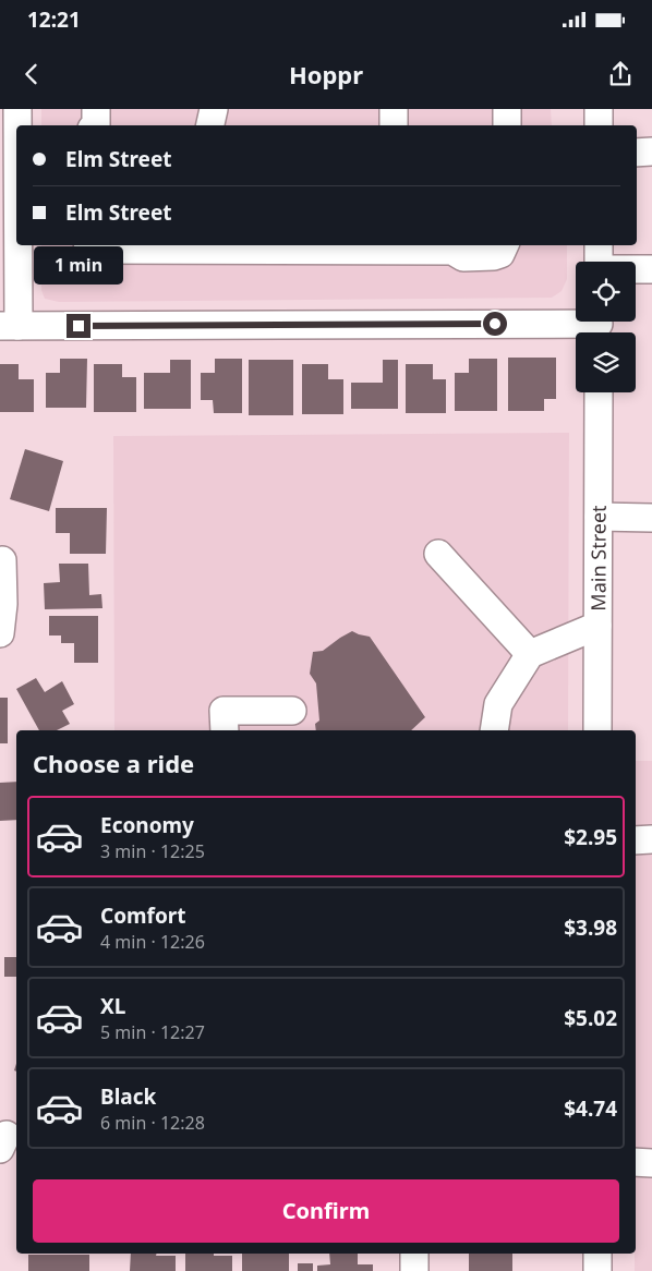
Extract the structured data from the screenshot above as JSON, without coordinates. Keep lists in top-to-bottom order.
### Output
{
  "streets": {
    "street": ["Main Street"]
  },
  "page": {
    "status": "12:21",
    "header": "Hoppr",
    "banner": ["Elm Street", "Elm Street"],
    "bubble": "1 min",
    "heading": "Choose a ride",
    "list": [
      {
        "name": "Economy",
        "note": "3 min · 12:25",
        "value": "$2.95"
      },
      {
        "name": "Comfort",
        "note": "4 min · 12:26",
        "value": "$3.98"
      },
      {
        "name": "XL",
        "note": "5 min · 12:27",
        "value": "$5.02"
      },
      {
        "name": "Black",
        "note": "6 min · 12:28",
        "value": "$4.74"
      }
    ],
    "buttons": "Confirm"
  }
}
